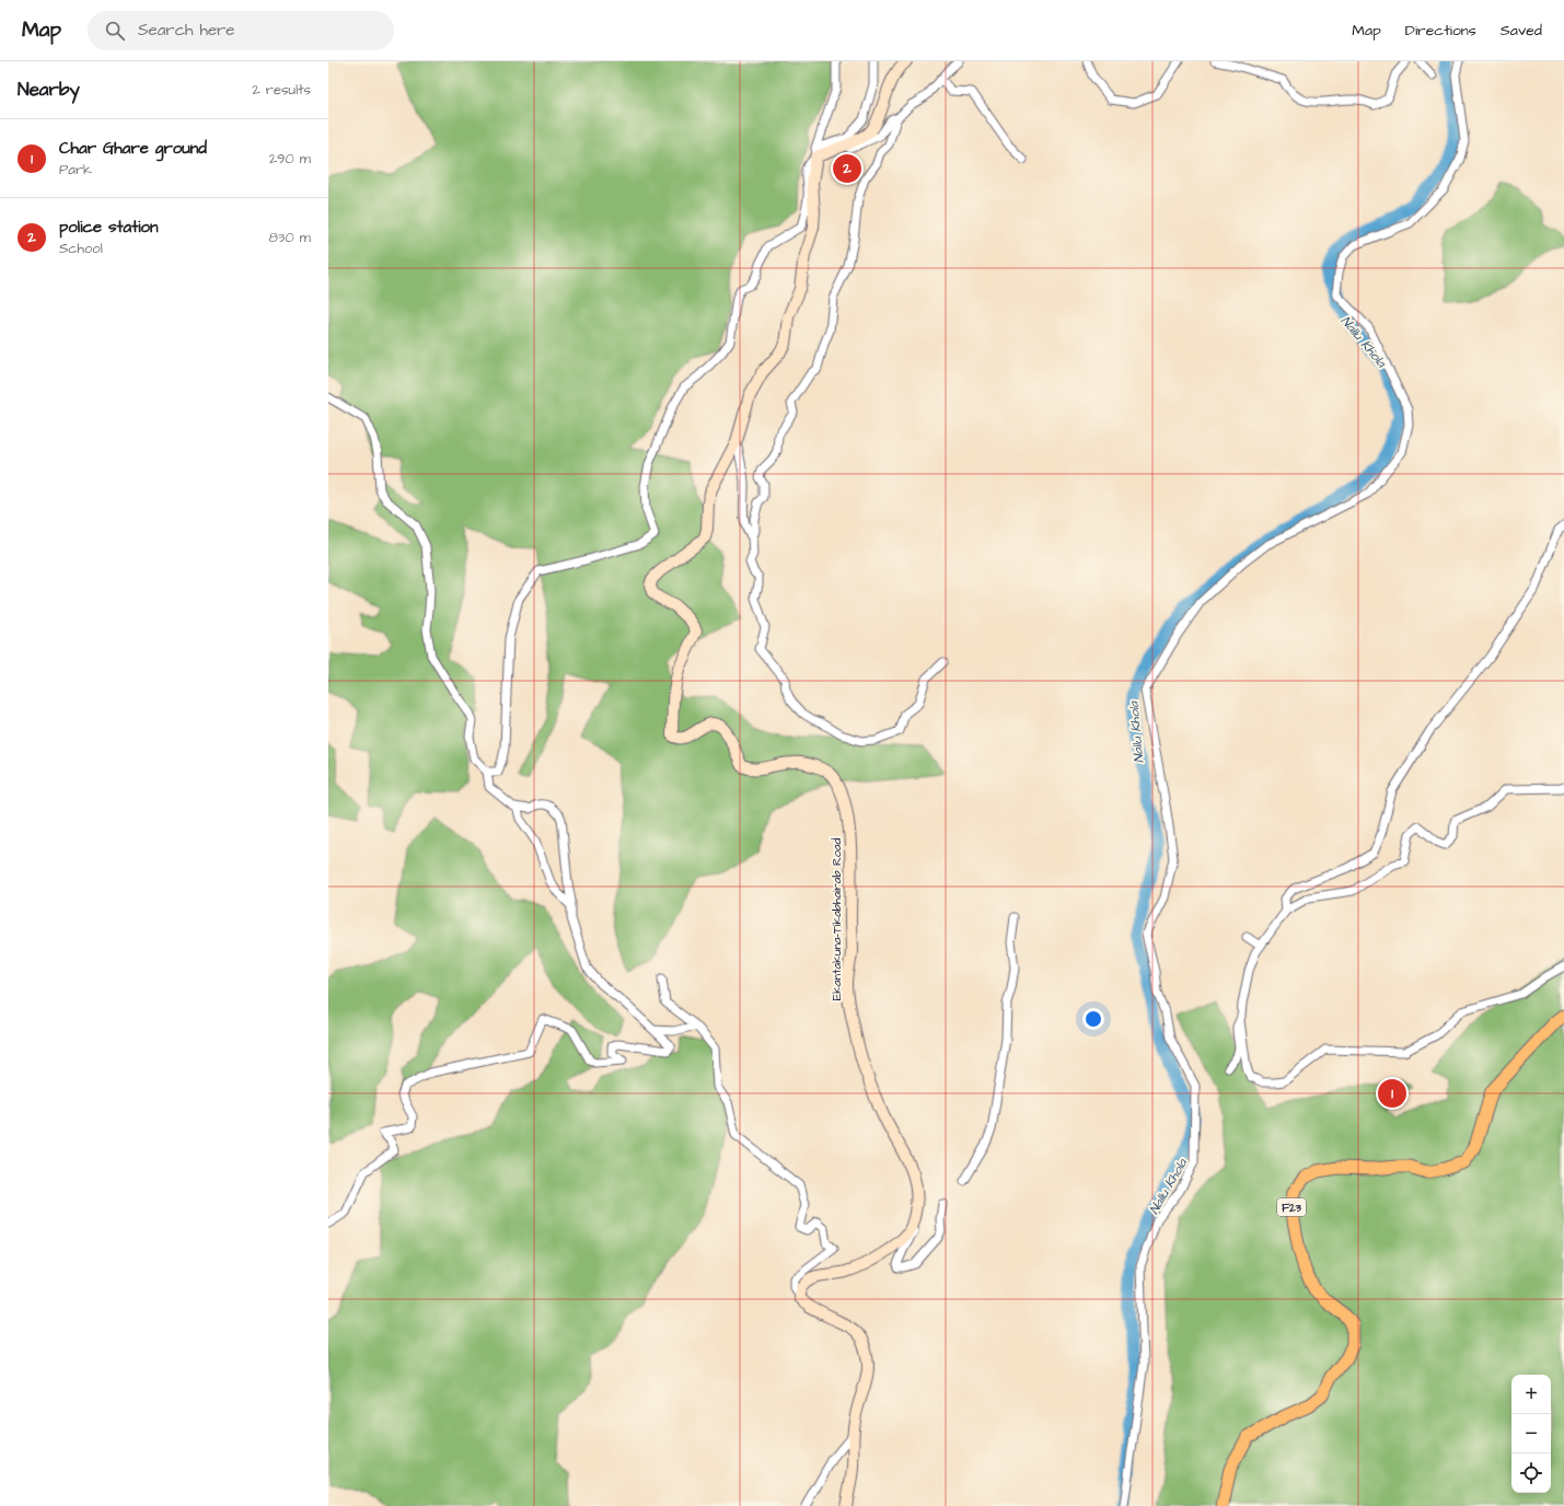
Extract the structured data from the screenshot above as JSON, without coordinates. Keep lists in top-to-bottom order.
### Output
{
  "streets": {
    "main road": ["Ekantakuna-Tikabhairab Road", "F23"]
  },
  "water": ["Nallu Khola"],
  "page": {
    "header": "Map",
    "search": "Search here",
    "nav": ["Map", "Directions", "Saved"],
    "heading": ["Nearby", "2 results"],
    "list": [
      {
        "mark": "1",
        "name": "Char Ghare ground",
        "note": "Park",
        "value": "290 m"
      },
      {
        "mark": "2",
        "name": "police station",
        "note": "School",
        "value": "830 m"
      }
    ],
    "pins": ["2", "1"],
    "map_buttons": ["+", "−"]
  }
}
